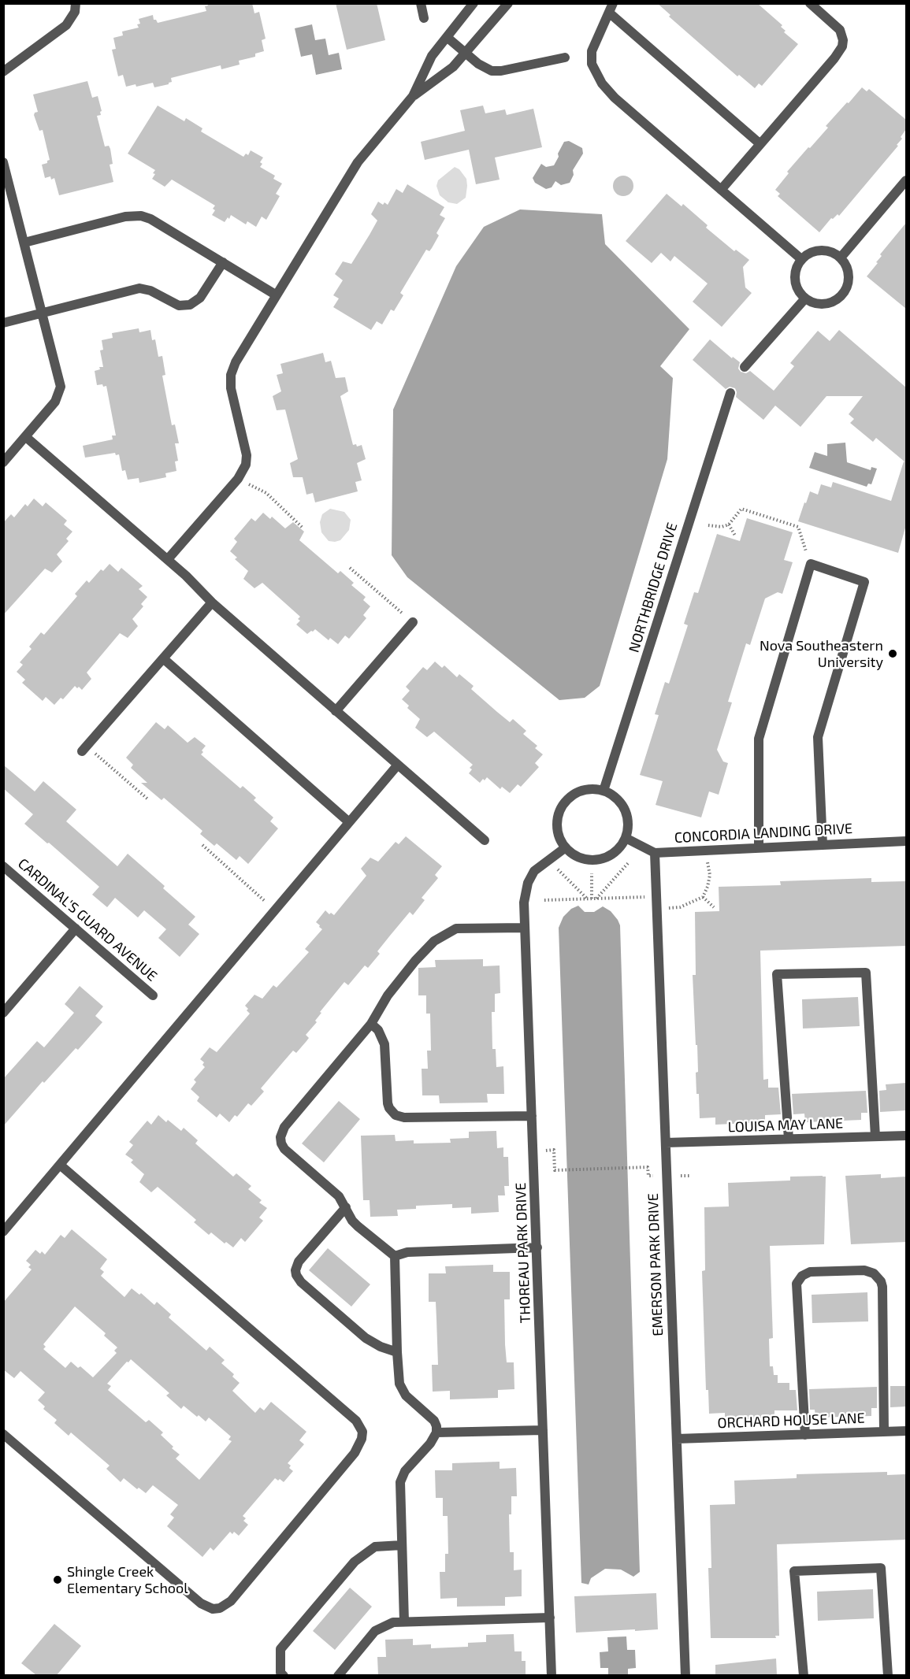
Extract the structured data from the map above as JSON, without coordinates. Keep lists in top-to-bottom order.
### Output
{
  "streets": {
    "street": [
      "NORTHBRIDGE DRIVE",
      "CONCORDIA LANDING DRIVE",
      "CARDINAL'S GUARD AVENUE",
      "LOUISA MAY LANE",
      "THOREAU PARK DRIVE",
      "EMERSON PARK DRIVE",
      "ORCHARD HOUSE LANE"
    ]
  },
  "crossings": [
    ["NORTHBRIDGE DRIVE", "CONCORDIA LANDING DRIVE"],
    ["NORTHBRIDGE DRIVE", "THOREAU PARK DRIVE"],
    ["CONCORDIA LANDING DRIVE", "THOREAU PARK DRIVE"],
    ["CONCORDIA LANDING DRIVE", "EMERSON PARK DRIVE"],
    ["LOUISA MAY LANE", "EMERSON PARK DRIVE"],
    ["EMERSON PARK DRIVE", "ORCHARD HOUSE LANE"]
  ],
  "places": ["Nova Southeastern University", "Shingle Creek Elementary School"]
}
